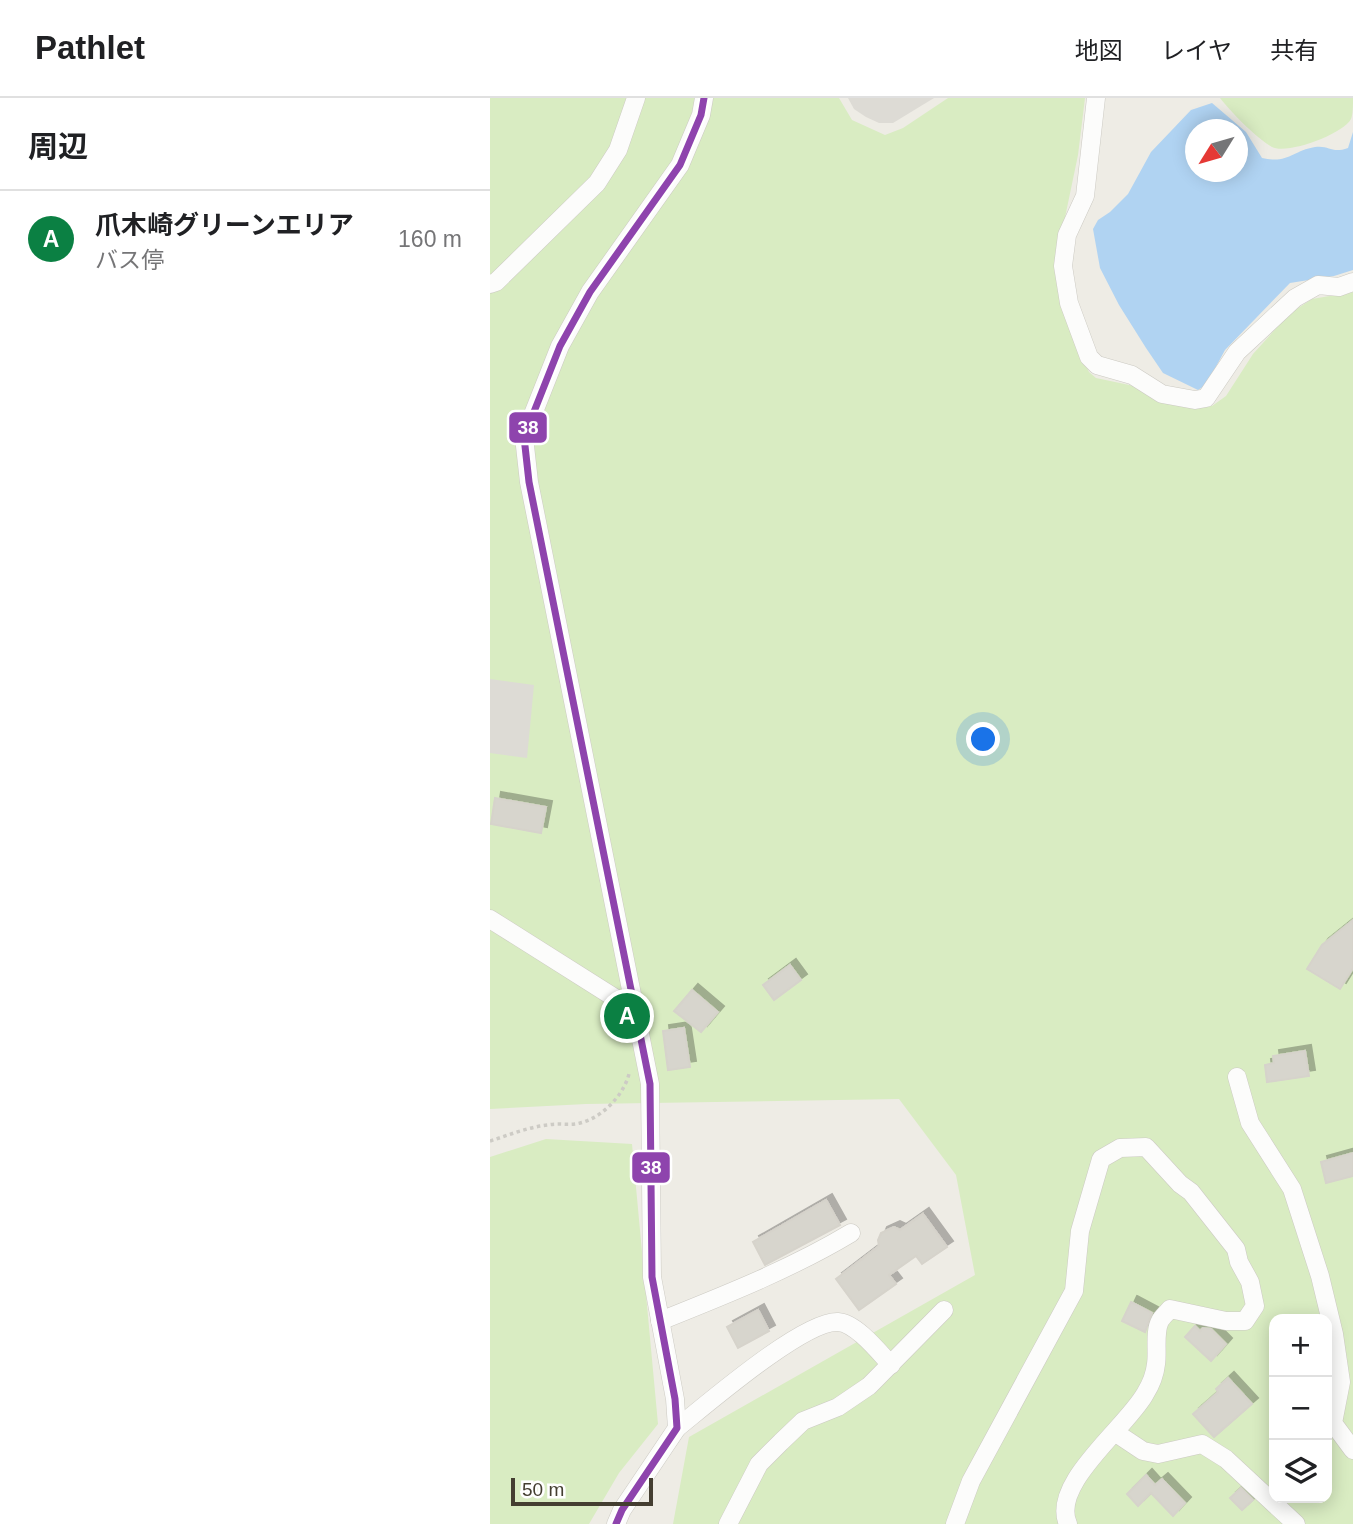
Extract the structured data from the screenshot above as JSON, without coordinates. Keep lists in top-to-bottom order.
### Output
{
  "lines": ["transit line 38"],
  "scale_bar": "50 m",
  "north": "bottom left",
  "page": {
    "header": "Pathlet",
    "nav": ["地図", "レイヤ", "共有"],
    "heading": "周辺",
    "list": [
      {
        "mark": "A",
        "name": "爪木崎グリーンエリア",
        "note": "バス停",
        "value": "160 m"
      }
    ],
    "pins": "A",
    "map_buttons": ["+", "−"],
    "scale": "50 m"
  }
}
